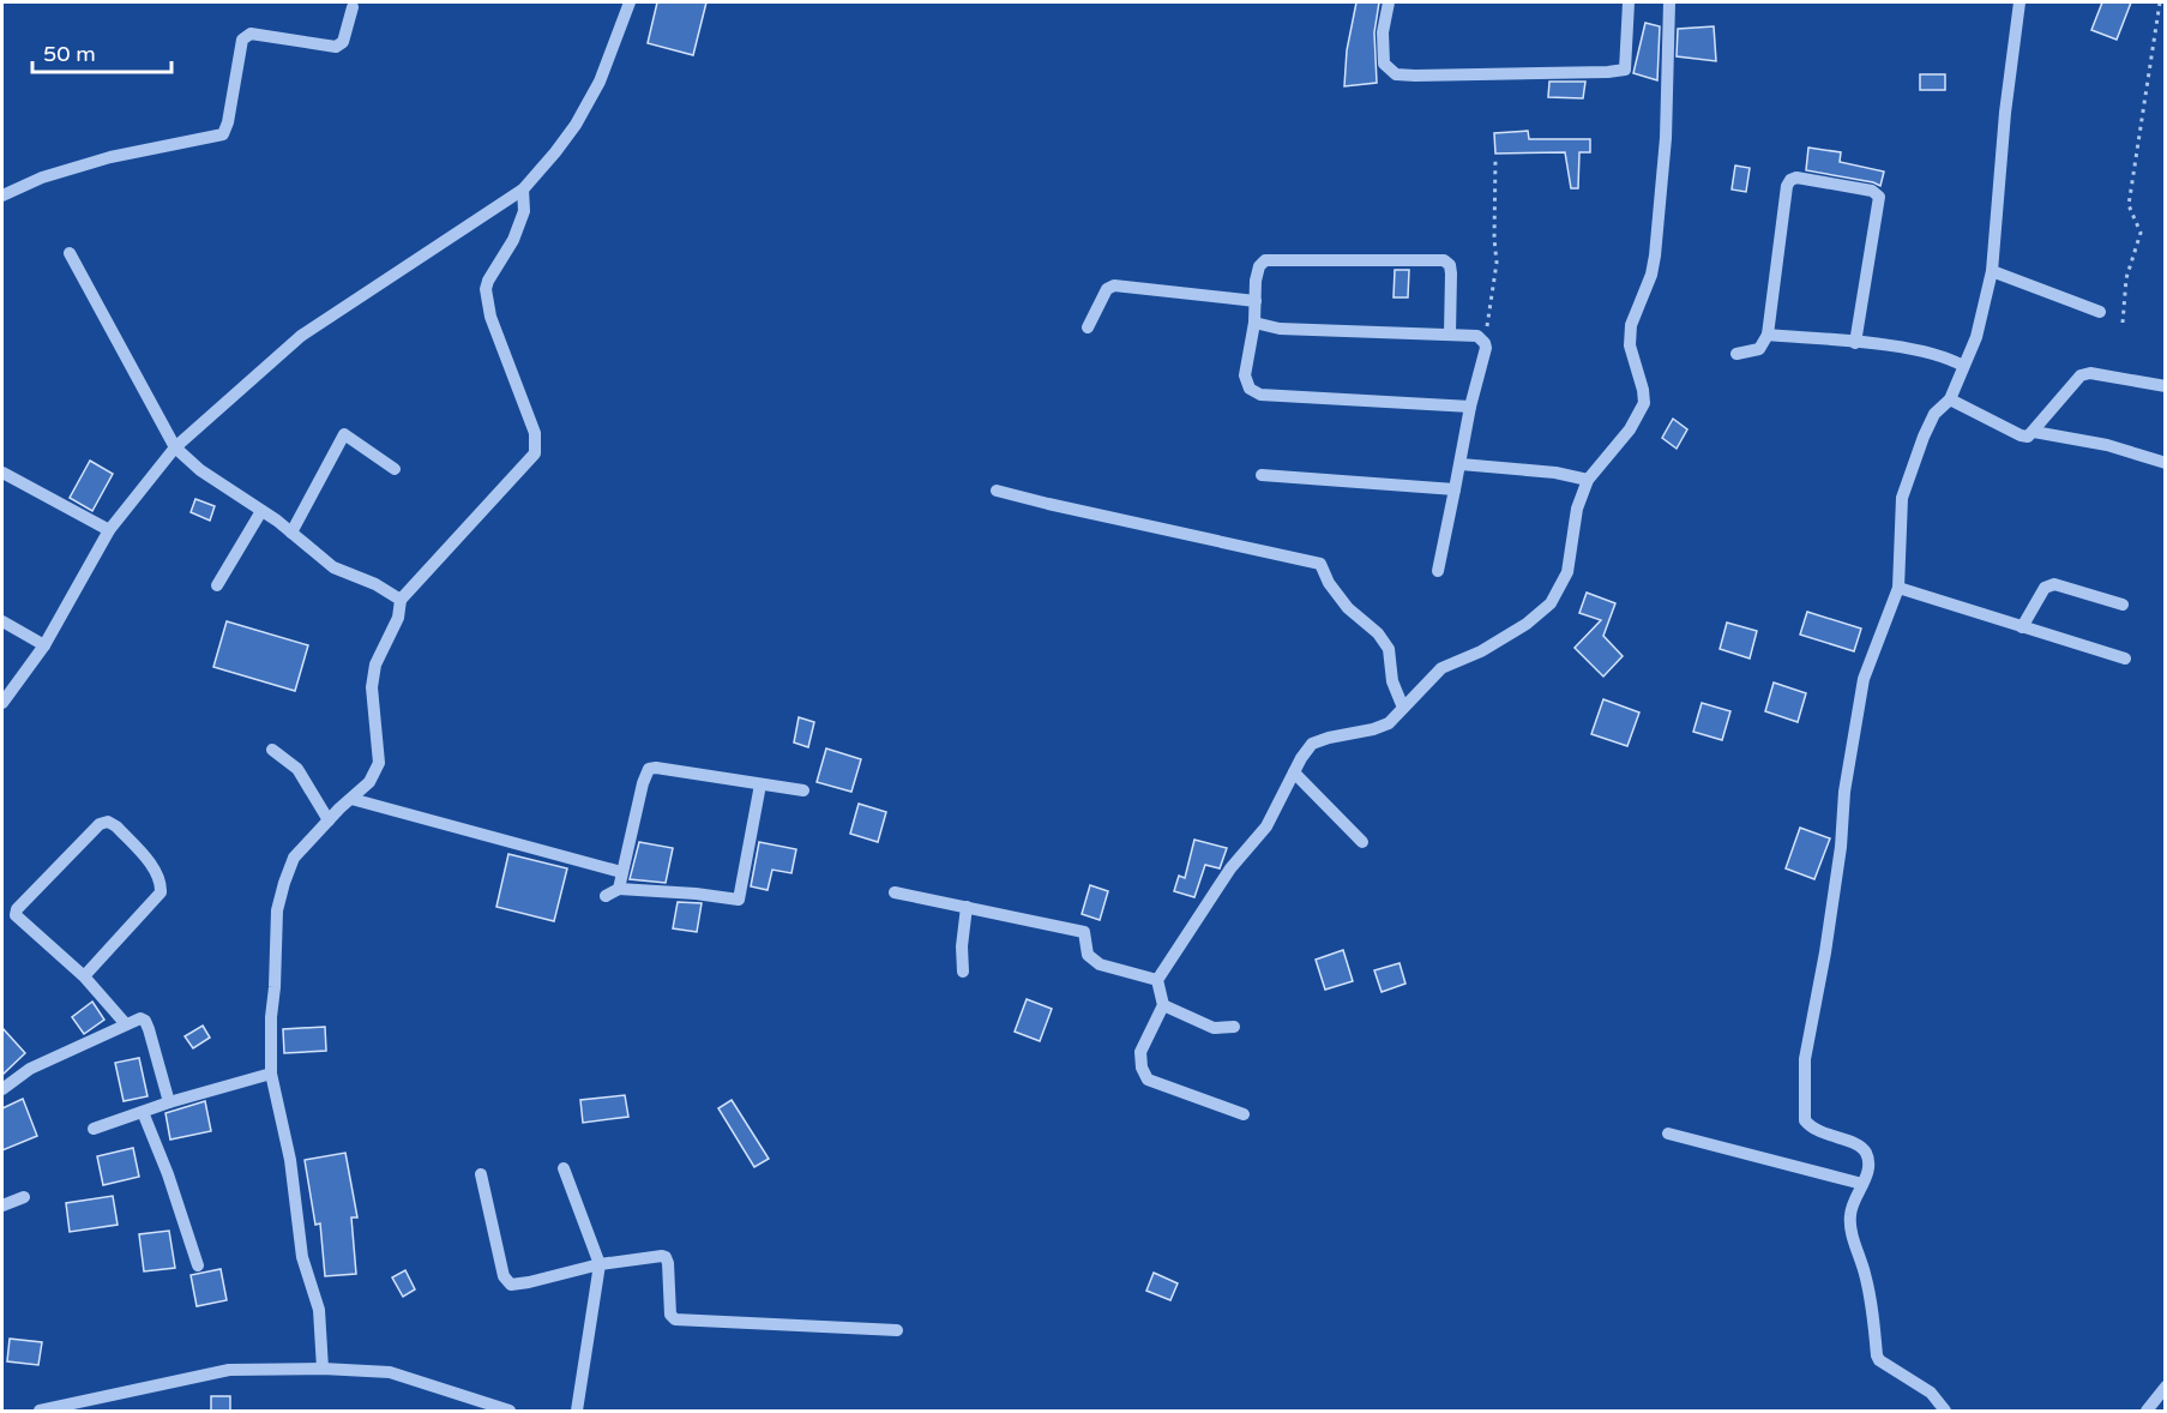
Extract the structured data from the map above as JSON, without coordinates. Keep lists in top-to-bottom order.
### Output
{
  "scale_bar": "50 m"
}
